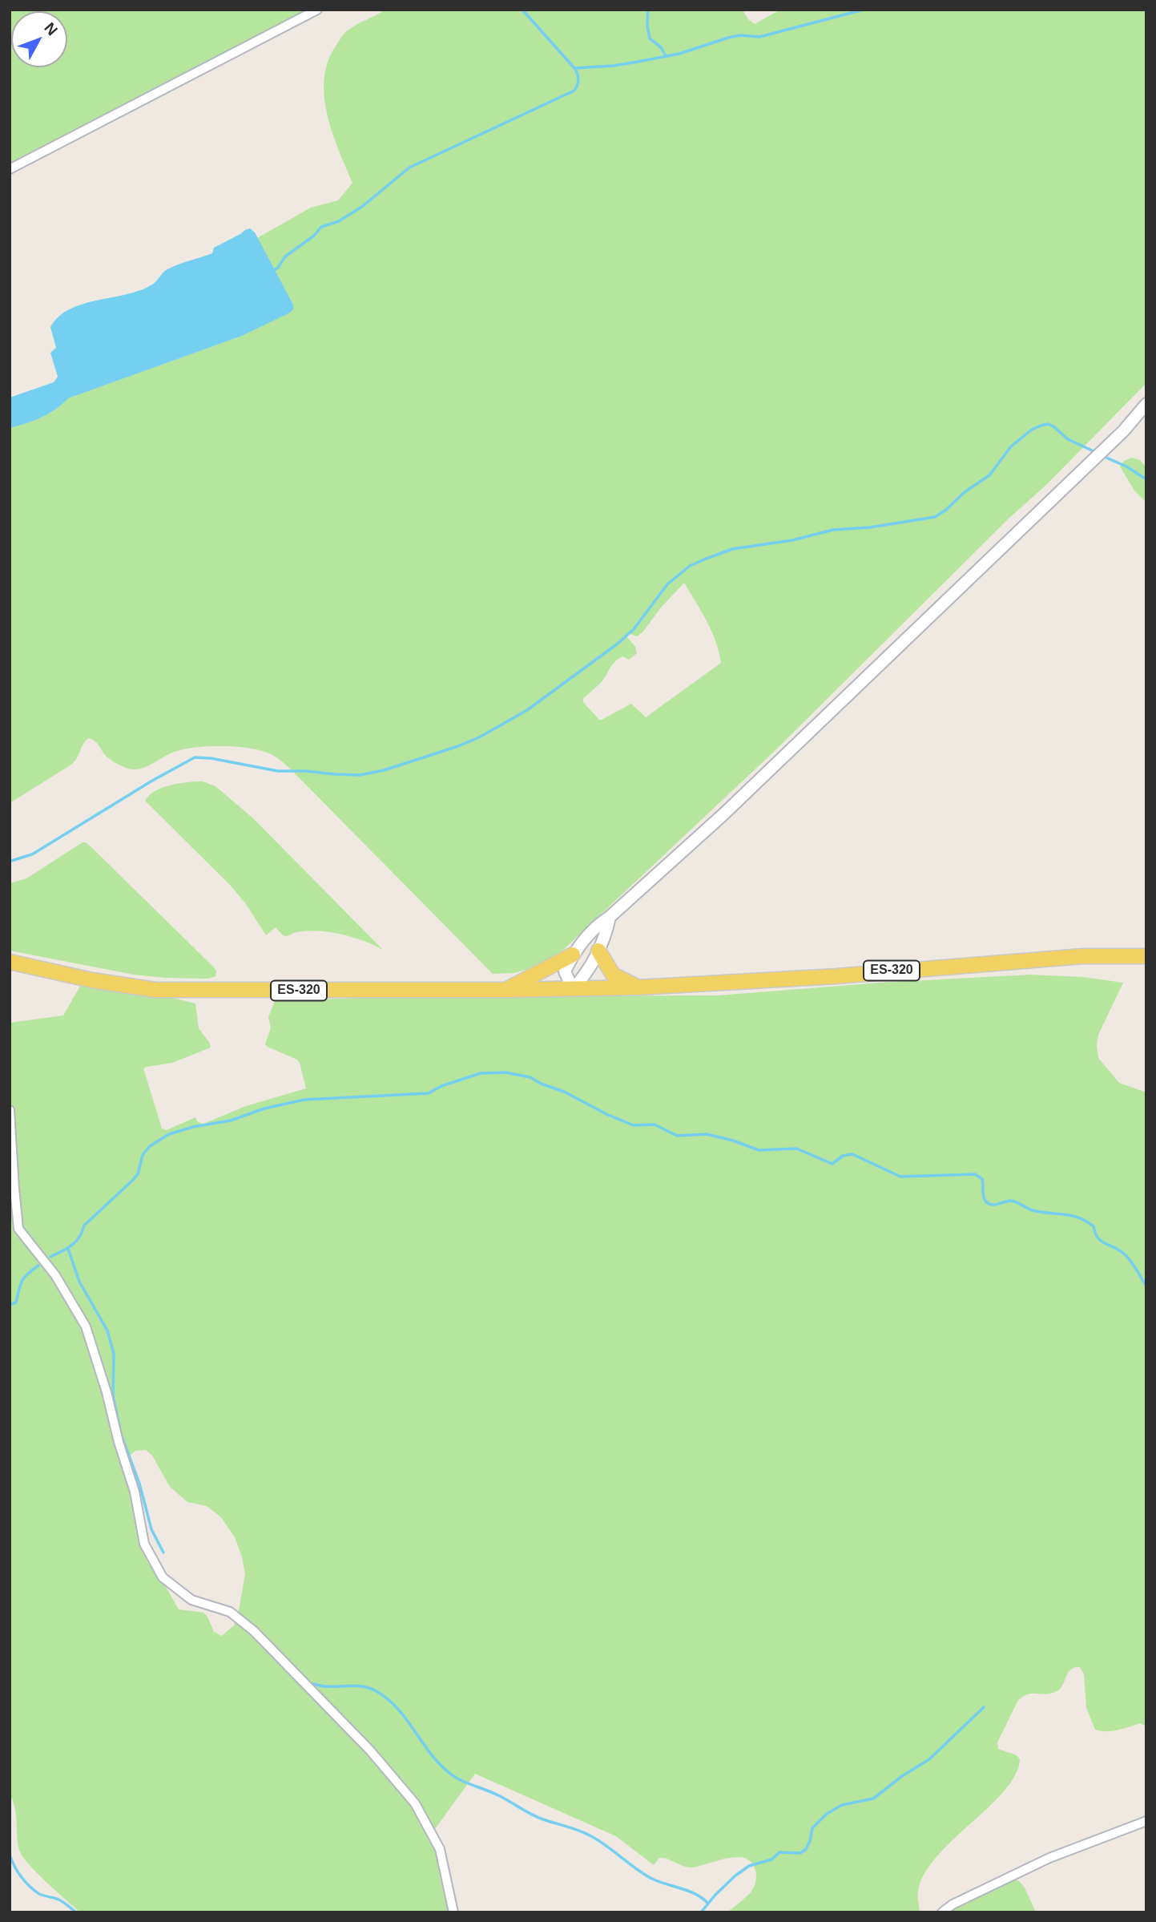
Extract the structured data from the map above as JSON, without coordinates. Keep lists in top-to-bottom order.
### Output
{
  "streets": {
    "main road": ["ES-320"]
  },
  "north": "top right"
}
